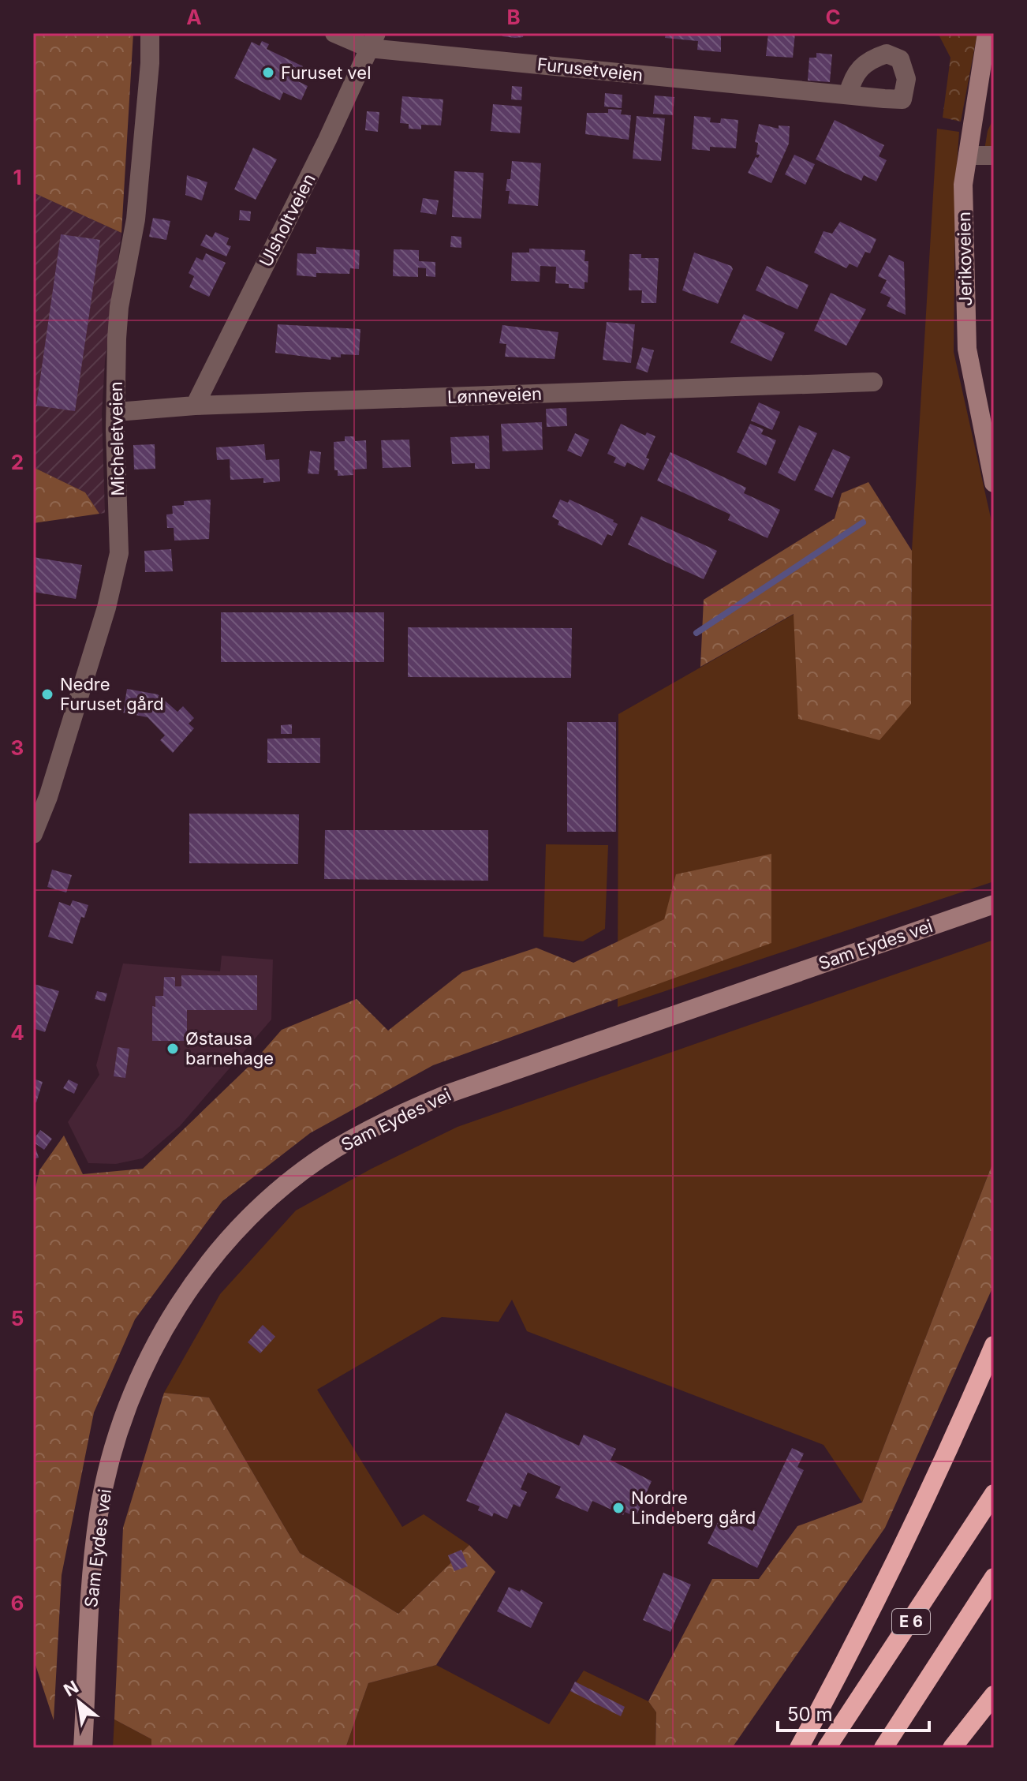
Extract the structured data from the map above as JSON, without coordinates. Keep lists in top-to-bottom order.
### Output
{
  "streets": {
    "highway": ["E 6"],
    "main road": ["Jerikoveien", "Sam Eydes vei"],
    "street": [
      "Furusetveien",
      "Ulsholtveien",
      "Lønneveien",
      "Micheletveien"
    ]
  },
  "crossings": [
    ["Furusetveien", "Ulsholtveien"],
    ["Ulsholtveien", "Lønneveien"],
    ["Lønneveien", "Micheletveien"]
  ],
  "places": [
    "Furuset vel",
    "Nedre Furuset gård",
    "Østausa barnehage",
    "Nordre Lindeberg gård"
  ],
  "scale_bar": "50 m",
  "north": "top left",
  "grid": {
    "columns": ["A", "B", "C"],
    "rows": [
      "1",
      "2",
      "3",
      "4",
      "5",
      "6"
    ]
  }
}
